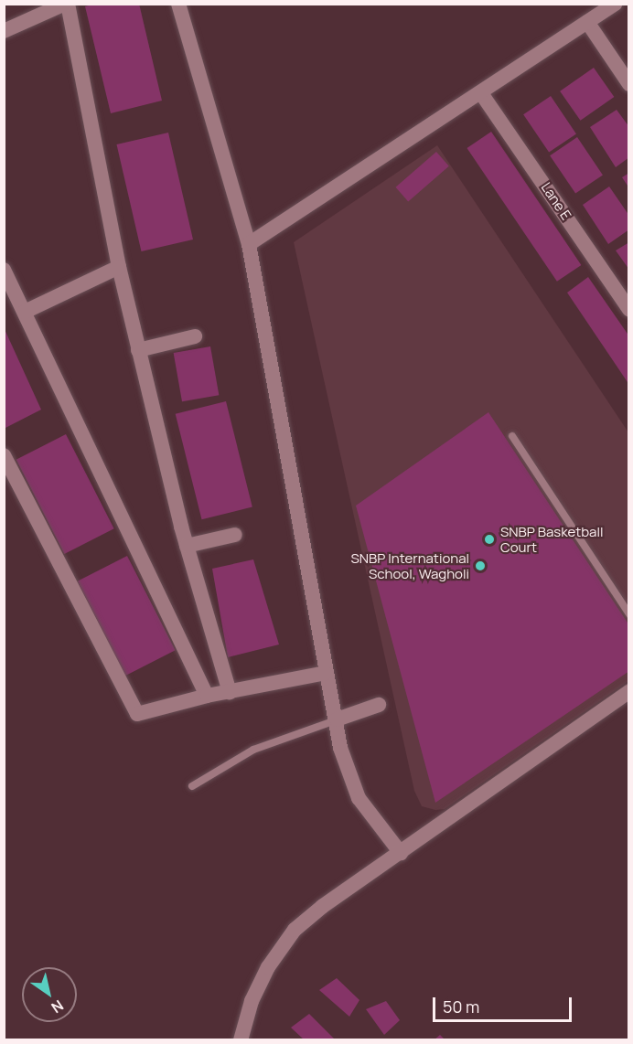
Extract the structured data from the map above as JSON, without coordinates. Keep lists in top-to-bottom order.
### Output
{
  "streets": {
    "street": ["Lane E"]
  },
  "places": ["SNBP Basketball Court", "SNBP International School, Wagholi"],
  "scale_bar": "50 m",
  "north": "bottom right"
}
